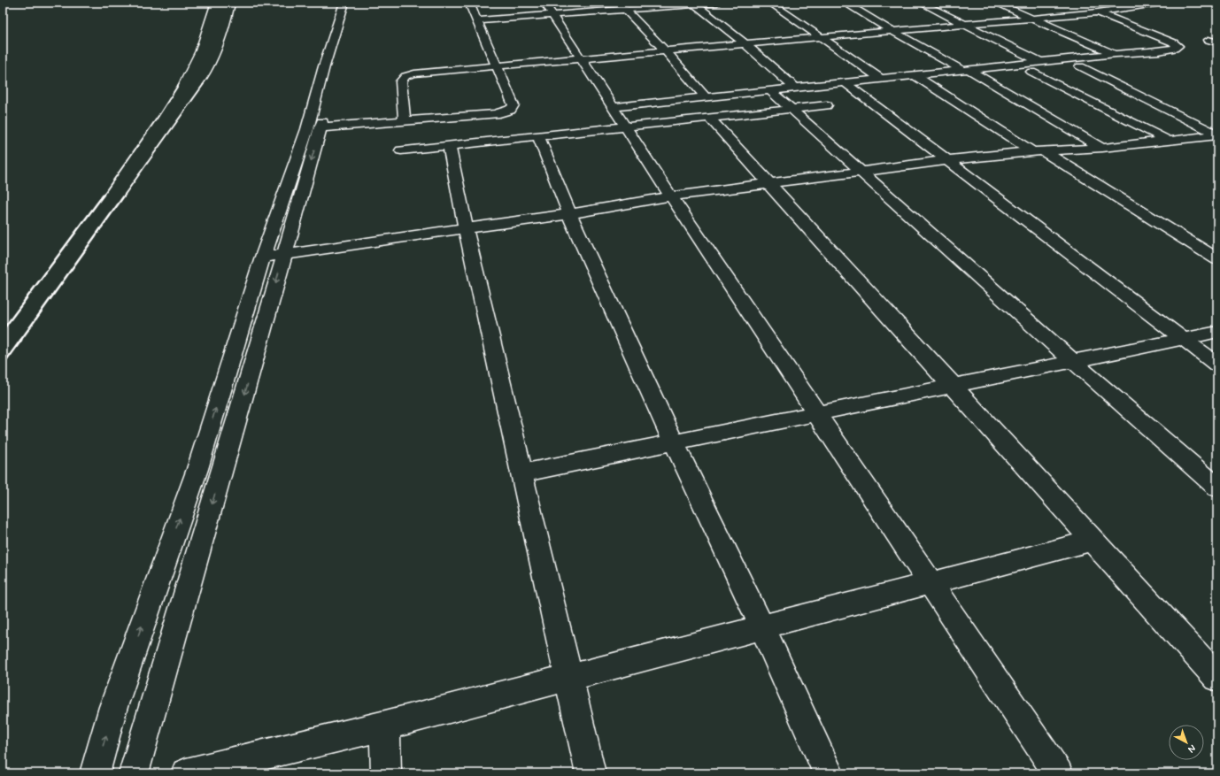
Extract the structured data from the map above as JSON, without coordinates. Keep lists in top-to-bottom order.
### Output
{
  "north": "bottom right"
}
